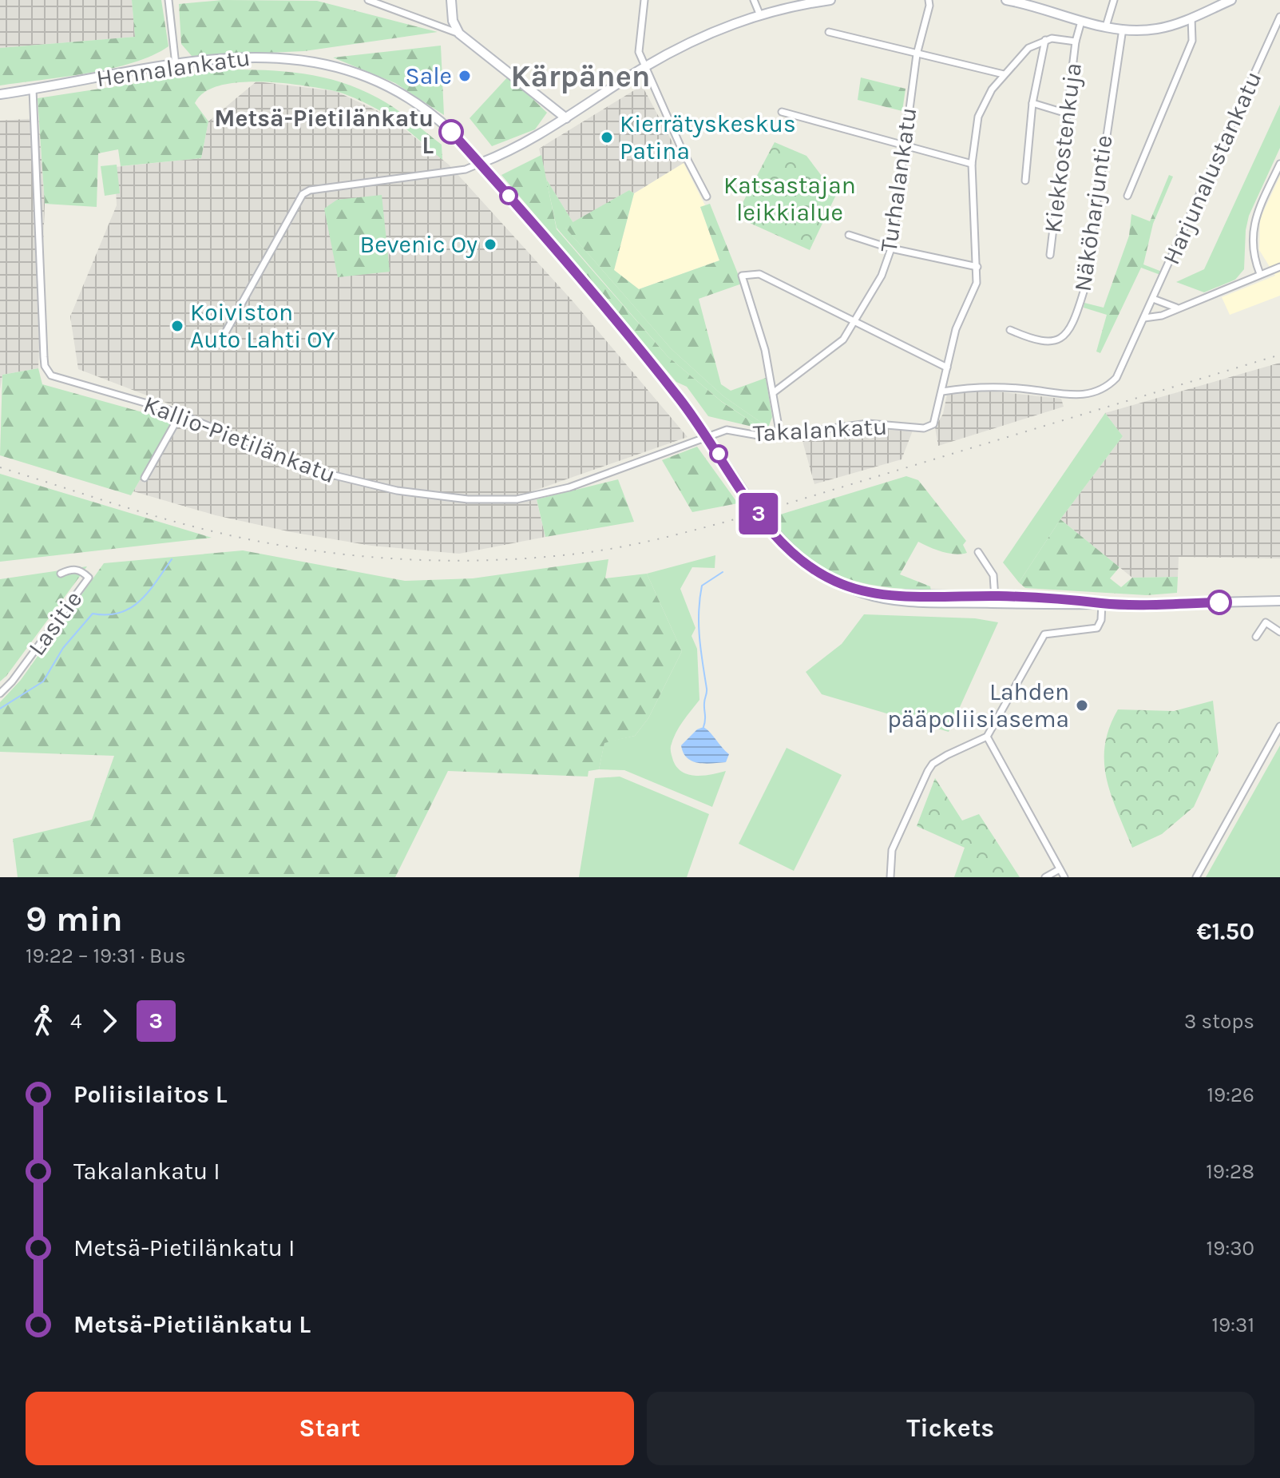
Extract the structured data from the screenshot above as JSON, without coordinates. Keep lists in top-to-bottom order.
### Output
{
  "streets": {
    "street": [
      "Hennalankatu",
      "Kiekkostenkuja",
      "Harjunalustankatu",
      "Turhalankatu",
      "Näköharjuntie",
      "Takalankatu",
      "Kallio-Pietilänkatu",
      "Lasitie"
    ]
  },
  "crossings": [
    ["Hennalankatu", "Takalankatu"],
    ["Hennalankatu", "Kallio-Pietilänkatu"],
    ["Harjunalustankatu", "Takalankatu"],
    ["Takalankatu", "Kallio-Pietilänkatu"]
  ],
  "districts": ["Kärpänen"],
  "parks": ["Katsastajan leikkialue"],
  "places": [
    "Sale",
    "Metsä-Pietilänkatu L",
    "Kierrätyskeskus Patina",
    "Bevenic Oy",
    "Koiviston Auto Lahti OY",
    "Lahden pääpoliisiasema"
  ],
  "lines": ["bus line 3"],
  "page": {
    "on_map": "3",
    "heading": ["9 min", "19:22 – 19:31 · Bus", "€1.50"],
    "legs": ["4", "3", "3 stops"],
    "list": [
      {
        "name": "Poliisilaitos L",
        "value": "19:26"
      },
      {
        "name": "Takalankatu I",
        "value": "19:28"
      },
      {
        "name": "Metsä-Pietilänkatu I",
        "value": "19:30"
      },
      {
        "name": "Metsä-Pietilänkatu L",
        "value": "19:31"
      }
    ],
    "buttons": ["Start", "Tickets"]
  }
}
